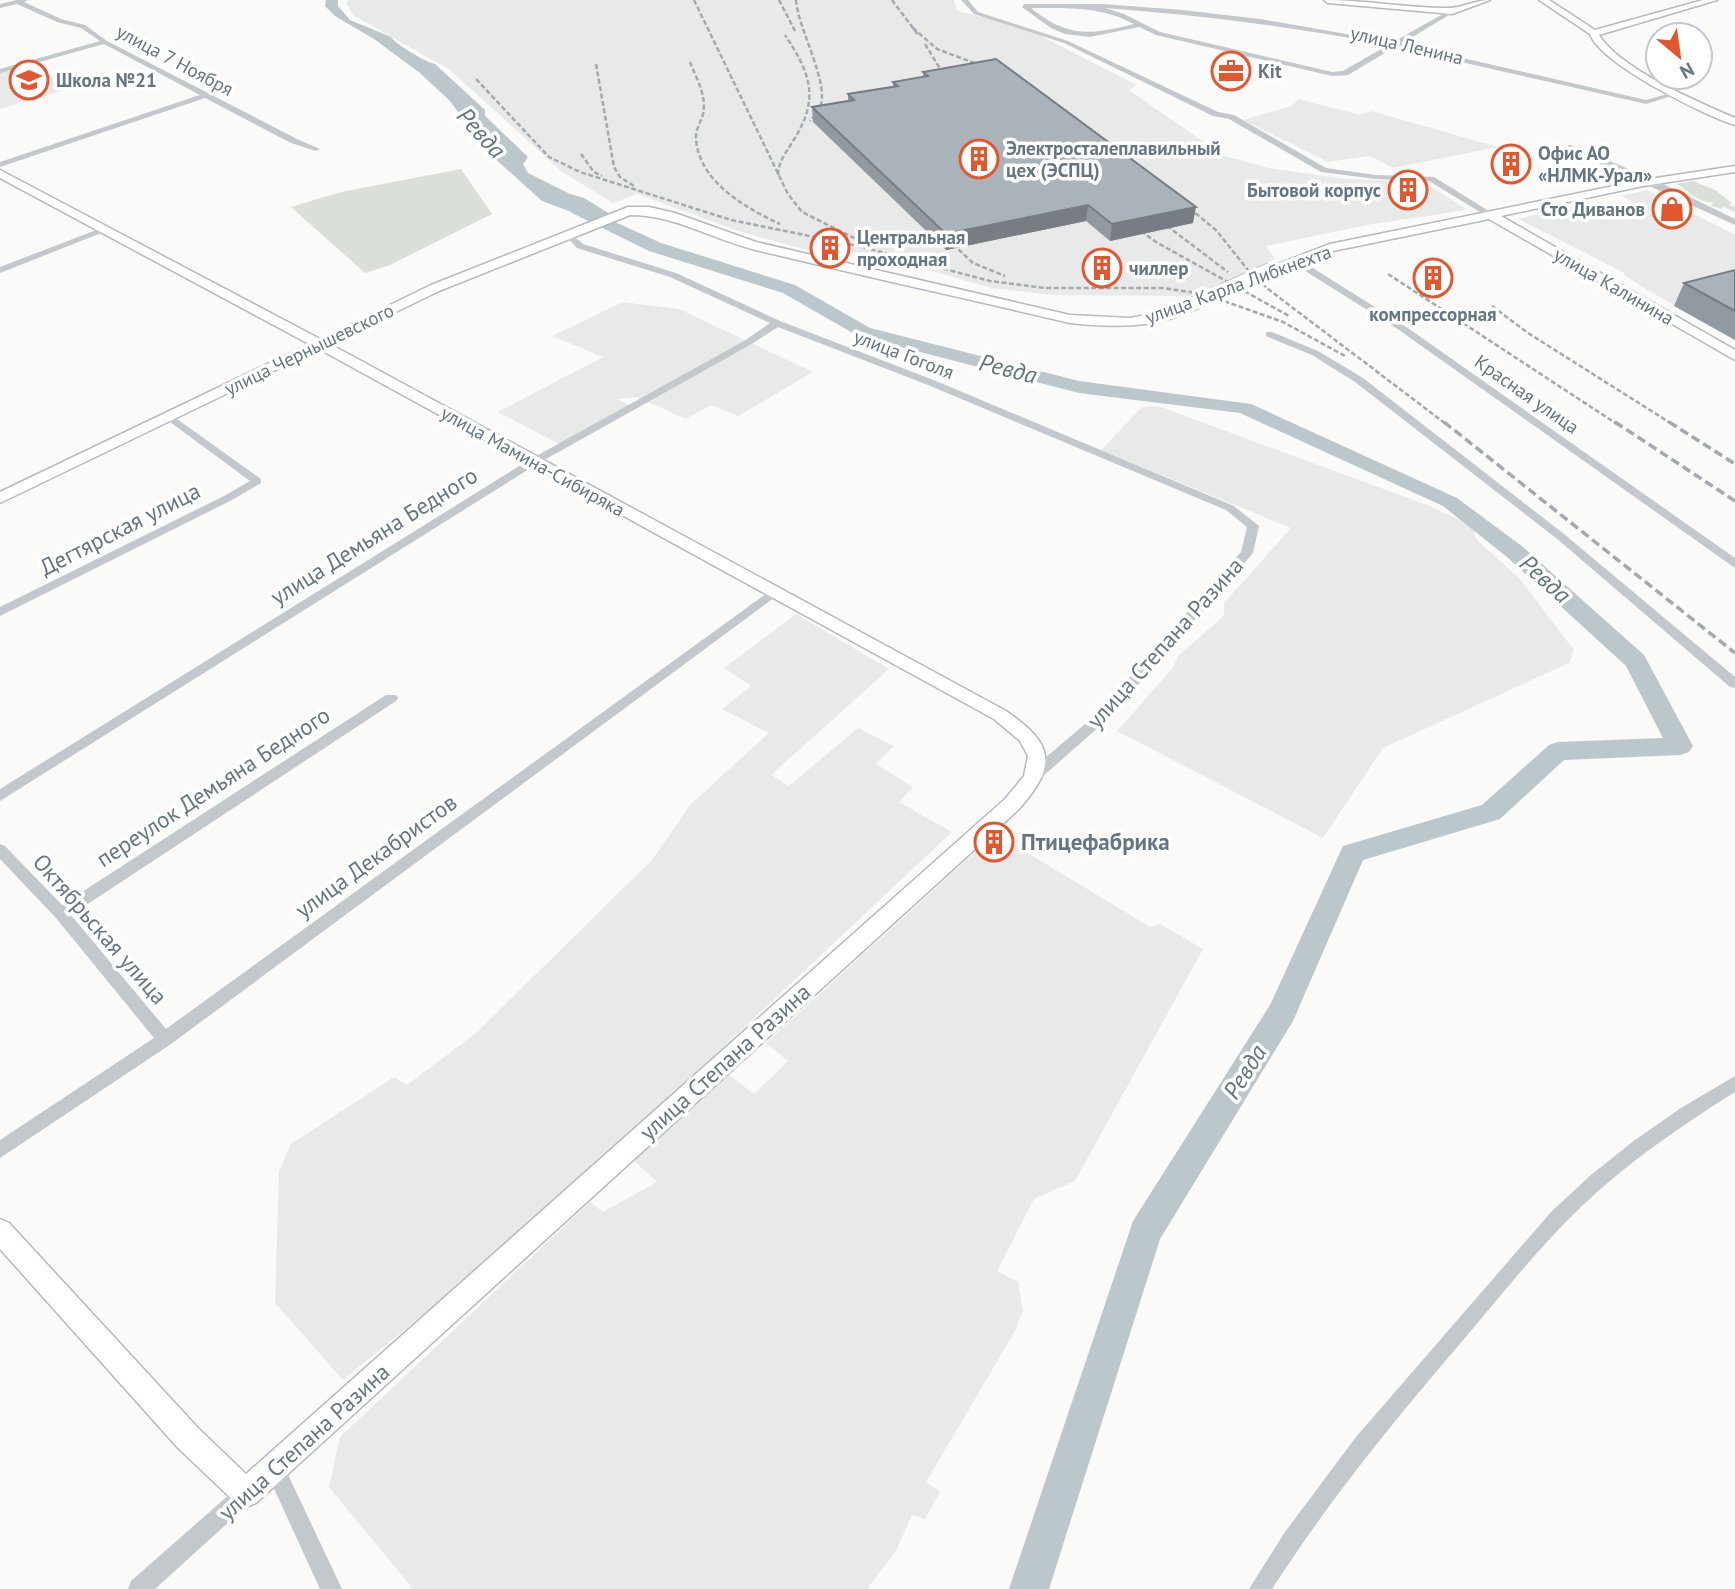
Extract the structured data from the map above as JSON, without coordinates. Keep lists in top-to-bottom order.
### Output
{
  "streets": {
    "street": [
      "улица Ленина",
      "улица 7 Ноября",
      "улица Карла Либкнехта",
      "улица Калинина",
      "улица Чернышевского",
      "улица Гоголя",
      "Красная улица",
      "улица Мамина-Сибиряка",
      "Дегтярская улица",
      "улица Демьяна Бедного",
      "улица Степана Разина",
      "переулок Демьяна Бедного",
      "улица Декабристов",
      "Октябрьская улица"
    ]
  },
  "crossings": [
    ["улица Карла Либкнехта", "улица Калинина"],
    ["улица Карла Либкнехта", "улица Чернышевского"],
    ["улица Карла Либкнехта", "Красная улица"],
    ["улица Чернышевского", "улица Гоголя"],
    ["улица Чернышевского", "улица Мамина-Сибиряка"],
    ["улица Чернышевского", "Дегтярская улица"],
    ["улица Гоголя", "улица Демьяна Бедного"],
    ["улица Гоголя", "улица Степана Разина"],
    ["улица Мамина-Сибиряка", "улица Демьяна Бедного"],
    ["улица Мамина-Сибиряка", "улица Степана Разина"],
    ["улица Мамина-Сибиряка", "улица Декабристов"],
    ["переулок Демьяна Бедного", "Октябрьская улица"],
    ["улица Декабристов", "Октябрьская улица"]
  ],
  "water": ["Ревда"],
  "places": {
    "office": ["Kit"],
    "school or university": ["Школа №21"],
    "building": [
      "Электросталеплавильный цех (ЭСПЦ)",
      "Офис АО «НЛМК-Урал»",
      "Бытовой корпус",
      "Центральная проходная",
      "чиллер",
      "компрессорная",
      "Птицефабрика"
    ],
    "shop": ["Сто Диванов"]
  },
  "north": "bottom right"
}
